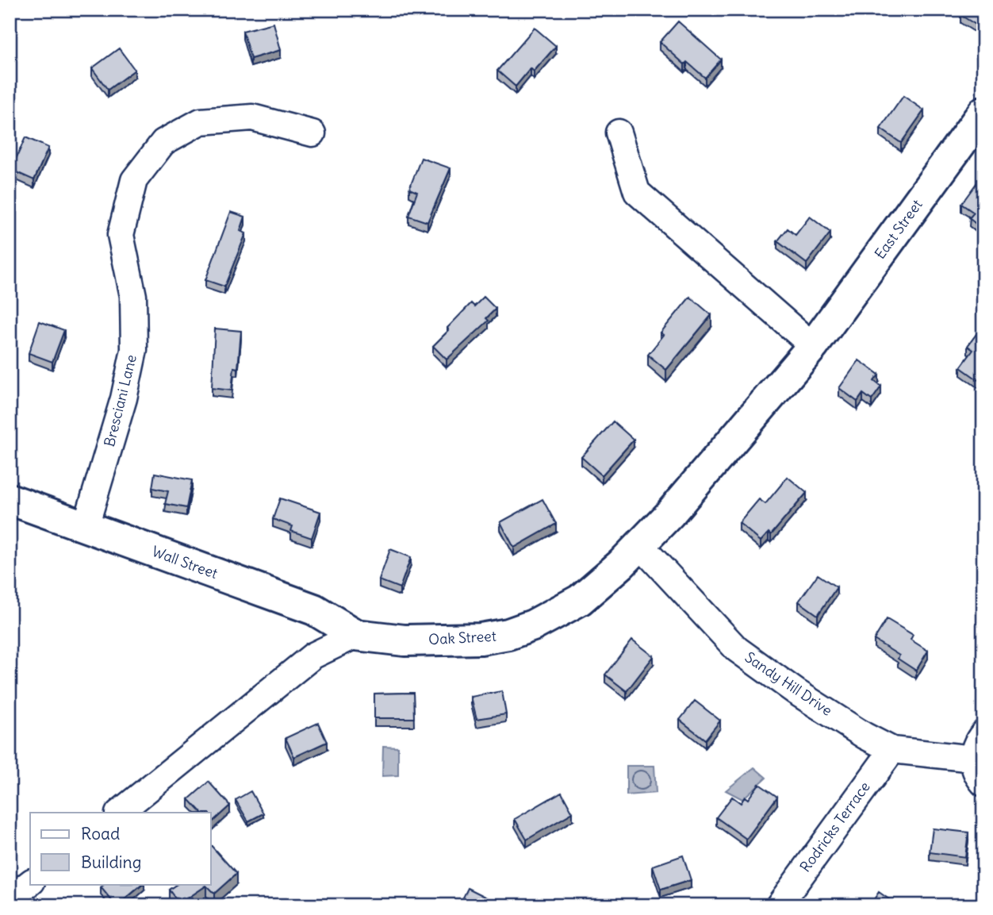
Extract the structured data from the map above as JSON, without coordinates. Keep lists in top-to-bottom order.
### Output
{
  "streets": {
    "main road": ["East Street", "Wall Street", "Oak Street"],
    "street": ["Bresciani Lane", "Sandy Hill Drive", "Rodricks Terrace"]
  },
  "crossings": [
    ["East Street", "Oak Street"],
    ["Bresciani Lane", "Wall Street"],
    ["Wall Street", "Oak Street"],
    ["Oak Street", "Sandy Hill Drive"],
    ["Sandy Hill Drive", "Rodricks Terrace"]
  ],
  "legend": ["Road", "Building"]
}
